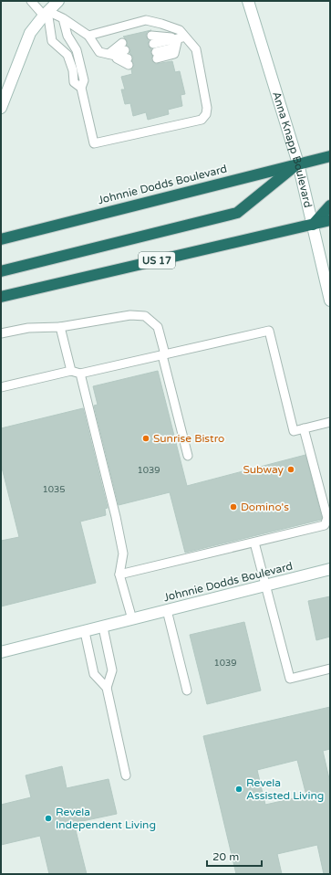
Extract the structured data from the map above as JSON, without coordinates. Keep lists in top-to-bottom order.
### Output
{
  "streets": {
    "highway": ["Johnnie Dodds Boulevard", "US 17"],
    "street": ["Anna Knapp Boulevard"]
  },
  "crossings": [
    ["Anna Knapp Boulevard", "Johnnie Dodds Boulevard"],
    ["Anna Knapp Boulevard", "US 17"]
  ],
  "places": [
    "Sunrise Bistro",
    "Subway",
    "Domino's",
    "Revela Assisted Living",
    "Revela Independent Living"
  ],
  "house_numbers": ["1039", "1035", "1039"],
  "scale_bar": "20 m"
}
